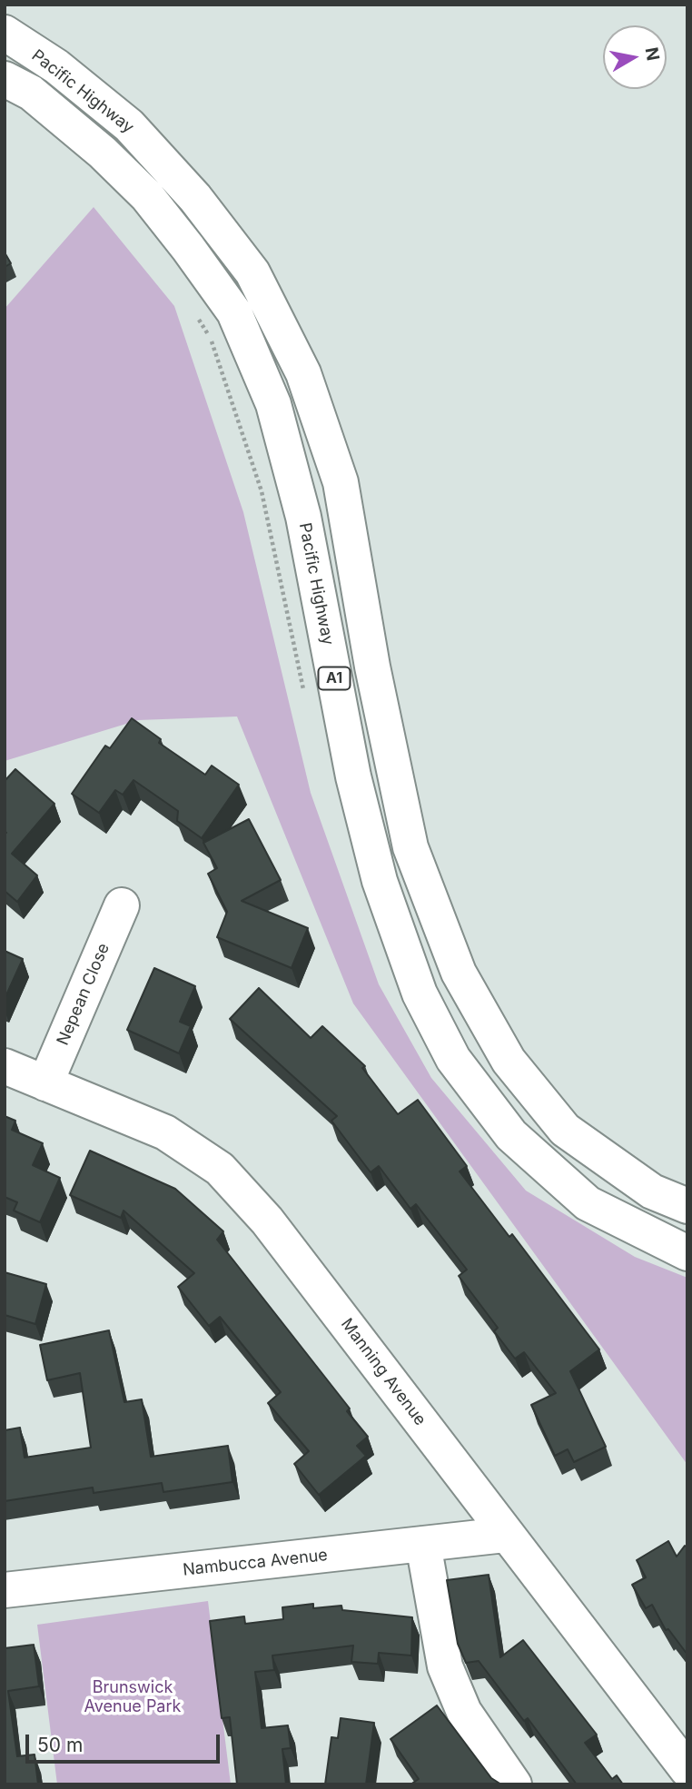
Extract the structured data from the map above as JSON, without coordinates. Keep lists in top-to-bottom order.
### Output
{
  "streets": {
    "main road": [
      "Pacific Highway",
      "A1",
      "Nepean Close",
      "Manning Avenue",
      "Nambucca Avenue"
    ]
  },
  "crossings": [
    ["Nepean Close", "Manning Avenue"],
    ["Manning Avenue", "Nambucca Avenue"]
  ],
  "parks": ["Brunswick Avenue Park"],
  "scale_bar": "50 m",
  "north": "right"
}
